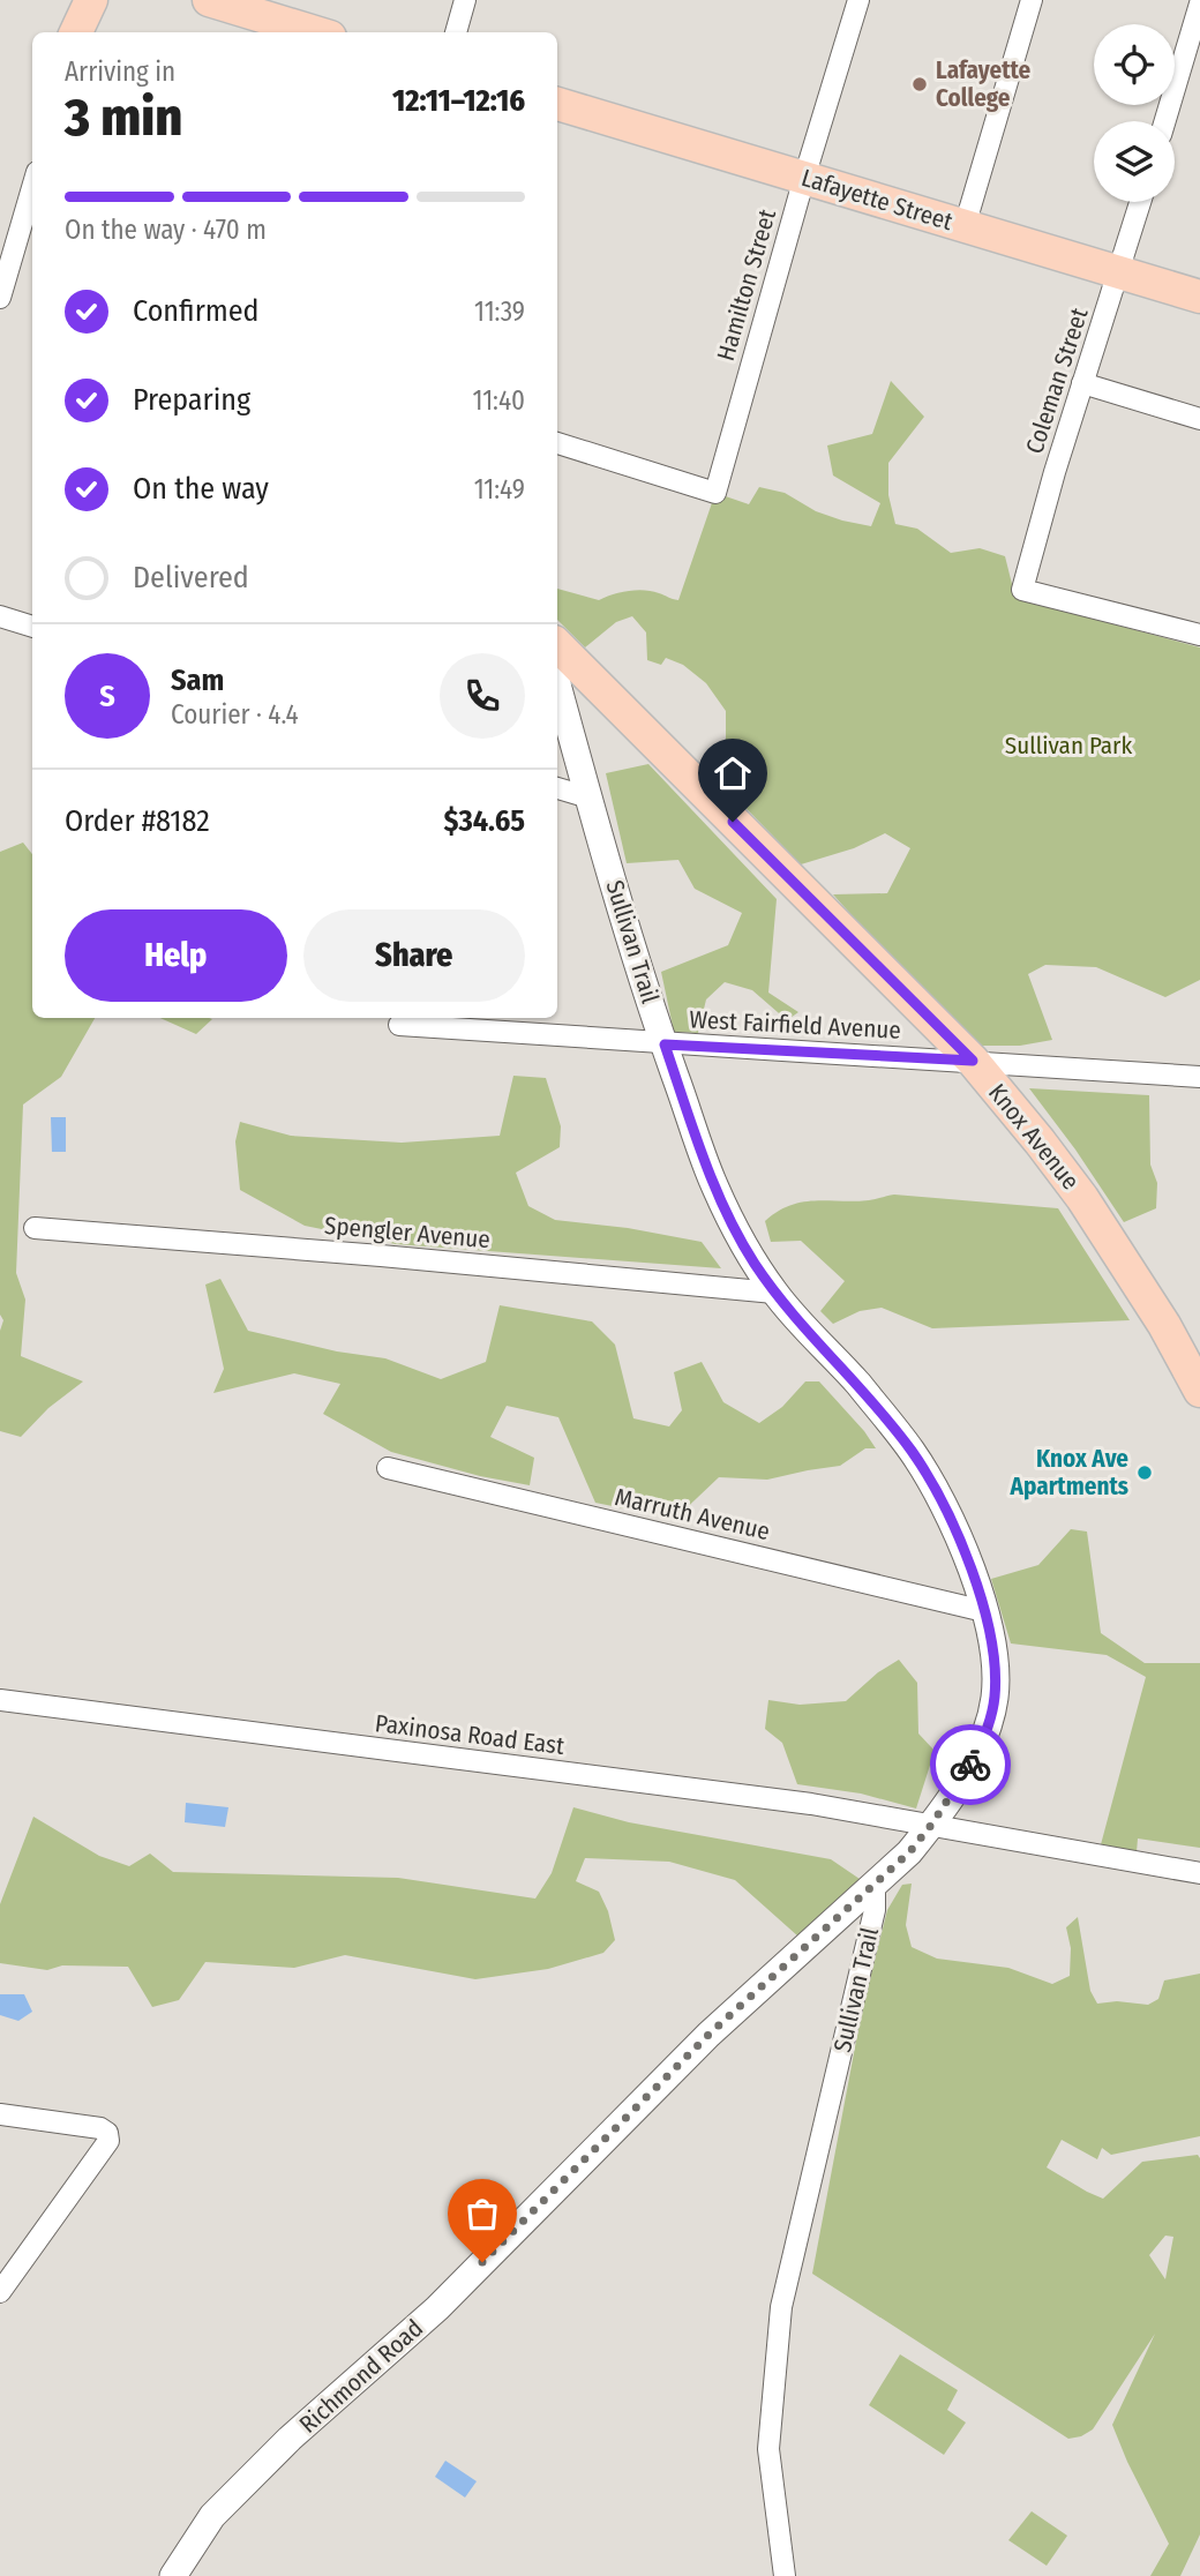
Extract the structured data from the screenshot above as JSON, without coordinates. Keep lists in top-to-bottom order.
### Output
{
  "streets": {
    "main road": ["Lafayette Street", "Knox Avenue"],
    "street": [
      "Hamilton Street",
      "Coleman Street",
      "Sullivan Trail",
      "West Fairfield Avenue",
      "Spengler Avenue",
      "Marruth Avenue",
      "Paxinosa Road East",
      "Richmond Road"
    ]
  },
  "crossings": [
    ["Lafayette Street", "Hamilton Street"],
    ["Lafayette Street", "Coleman Street"],
    ["Sullivan Trail", "West Fairfield Avenue"],
    ["Sullivan Trail", "Spengler Avenue"],
    ["Sullivan Trail", "Marruth Avenue"],
    ["Sullivan Trail", "Paxinosa Road East"],
    ["Sullivan Trail", "Richmond Road"],
    ["West Fairfield Avenue", "Knox Avenue"]
  ],
  "parks": ["Sullivan Park"],
  "places": ["Lafayette College", "Knox Ave Apartments"],
  "page": {
    "heading": ["3 min", "Arriving in", "12:11–12:16"],
    "panel": [
      "Sam",
      "Courier · 4.4",
      "Order #8182",
      "$34.65"
    ],
    "bar": "On the way · 470 m",
    "list": [
      ["Confirmed", "11:39"],
      ["Preparing", "11:40"],
      ["On the way", "11:49"],
      "Delivered"
    ],
    "round": "S",
    "buttons": ["Help", "Share"]
  }
}
